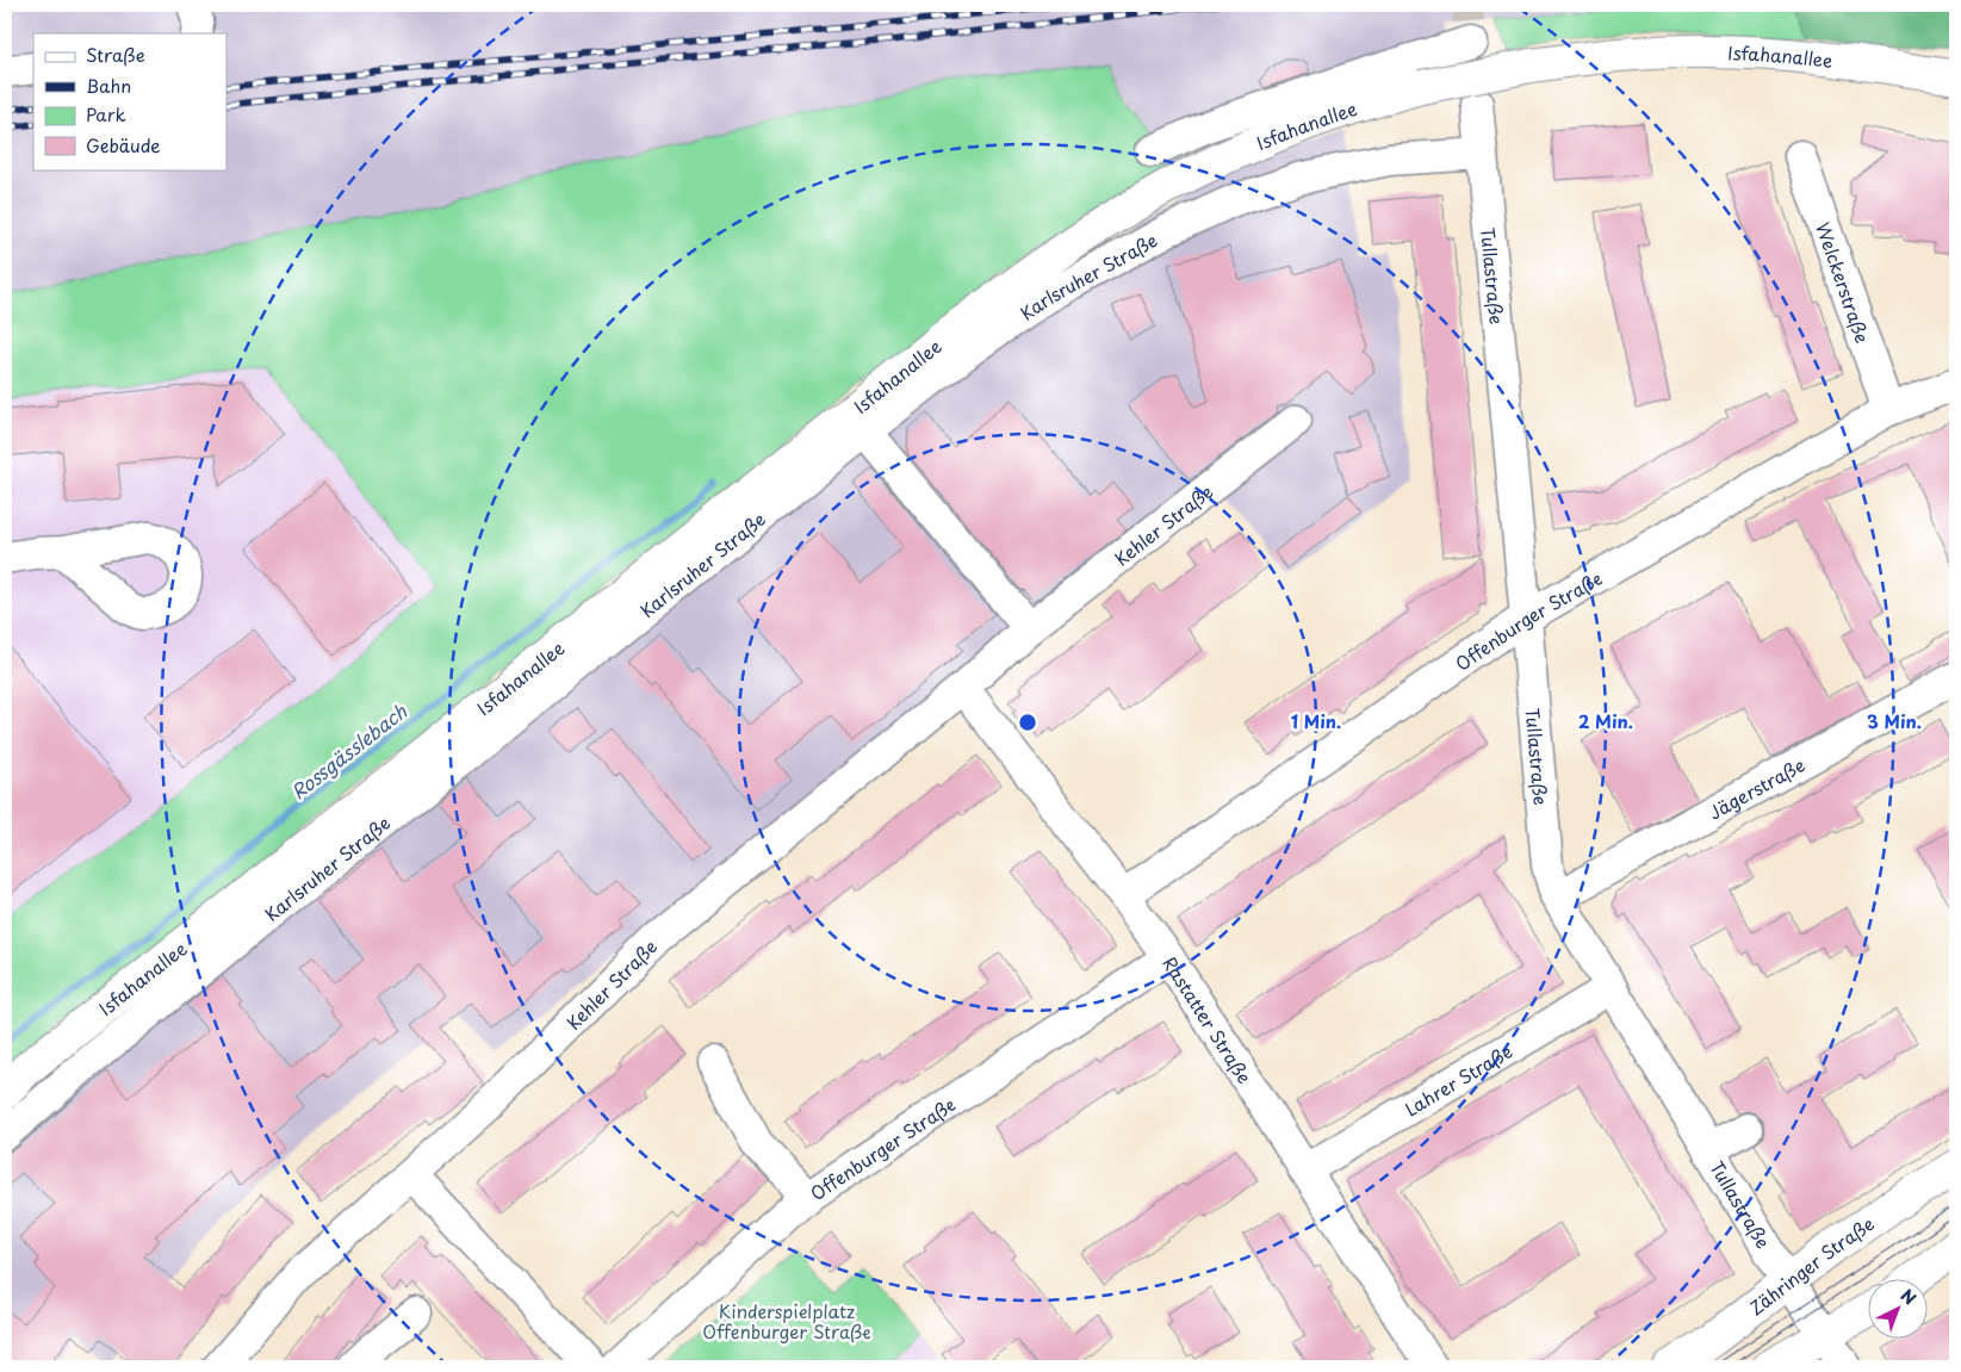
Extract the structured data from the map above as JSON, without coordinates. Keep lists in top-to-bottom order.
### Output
{
  "streets": {
    "main road": ["Isfahanallee", "Zähringer Straße"],
    "street": [
      "Karlsruher Straße",
      "Tullastraße",
      "Welckerstraße",
      "Kehler Straße",
      "Offenburger Straße",
      "Jägerstraße",
      "Rastatter Straße",
      "Lahrer Straße"
    ]
  },
  "crossings": [
    ["Karlsruher Straße", "Tullastraße"],
    ["Tullastraße", "Offenburger Straße"],
    ["Tullastraße", "Jägerstraße"],
    ["Tullastraße", "Lahrer Straße"],
    ["Tullastraße", "Zähringer Straße"],
    ["Welckerstraße", "Offenburger Straße"],
    ["Kehler Straße", "Rastatter Straße"],
    ["Offenburger Straße", "Rastatter Straße"],
    ["Rastatter Straße", "Lahrer Straße"]
  ],
  "water": ["Rossgässlebach"],
  "parks": ["Kinderspielplatz Offenburger Straße"],
  "legend": [
    "Straße",
    "Bahn",
    "Park",
    "Gebäude"
  ],
  "north": "top right",
  "rings": ["1 Min.", "2 Min.", "3 Min."]
}
